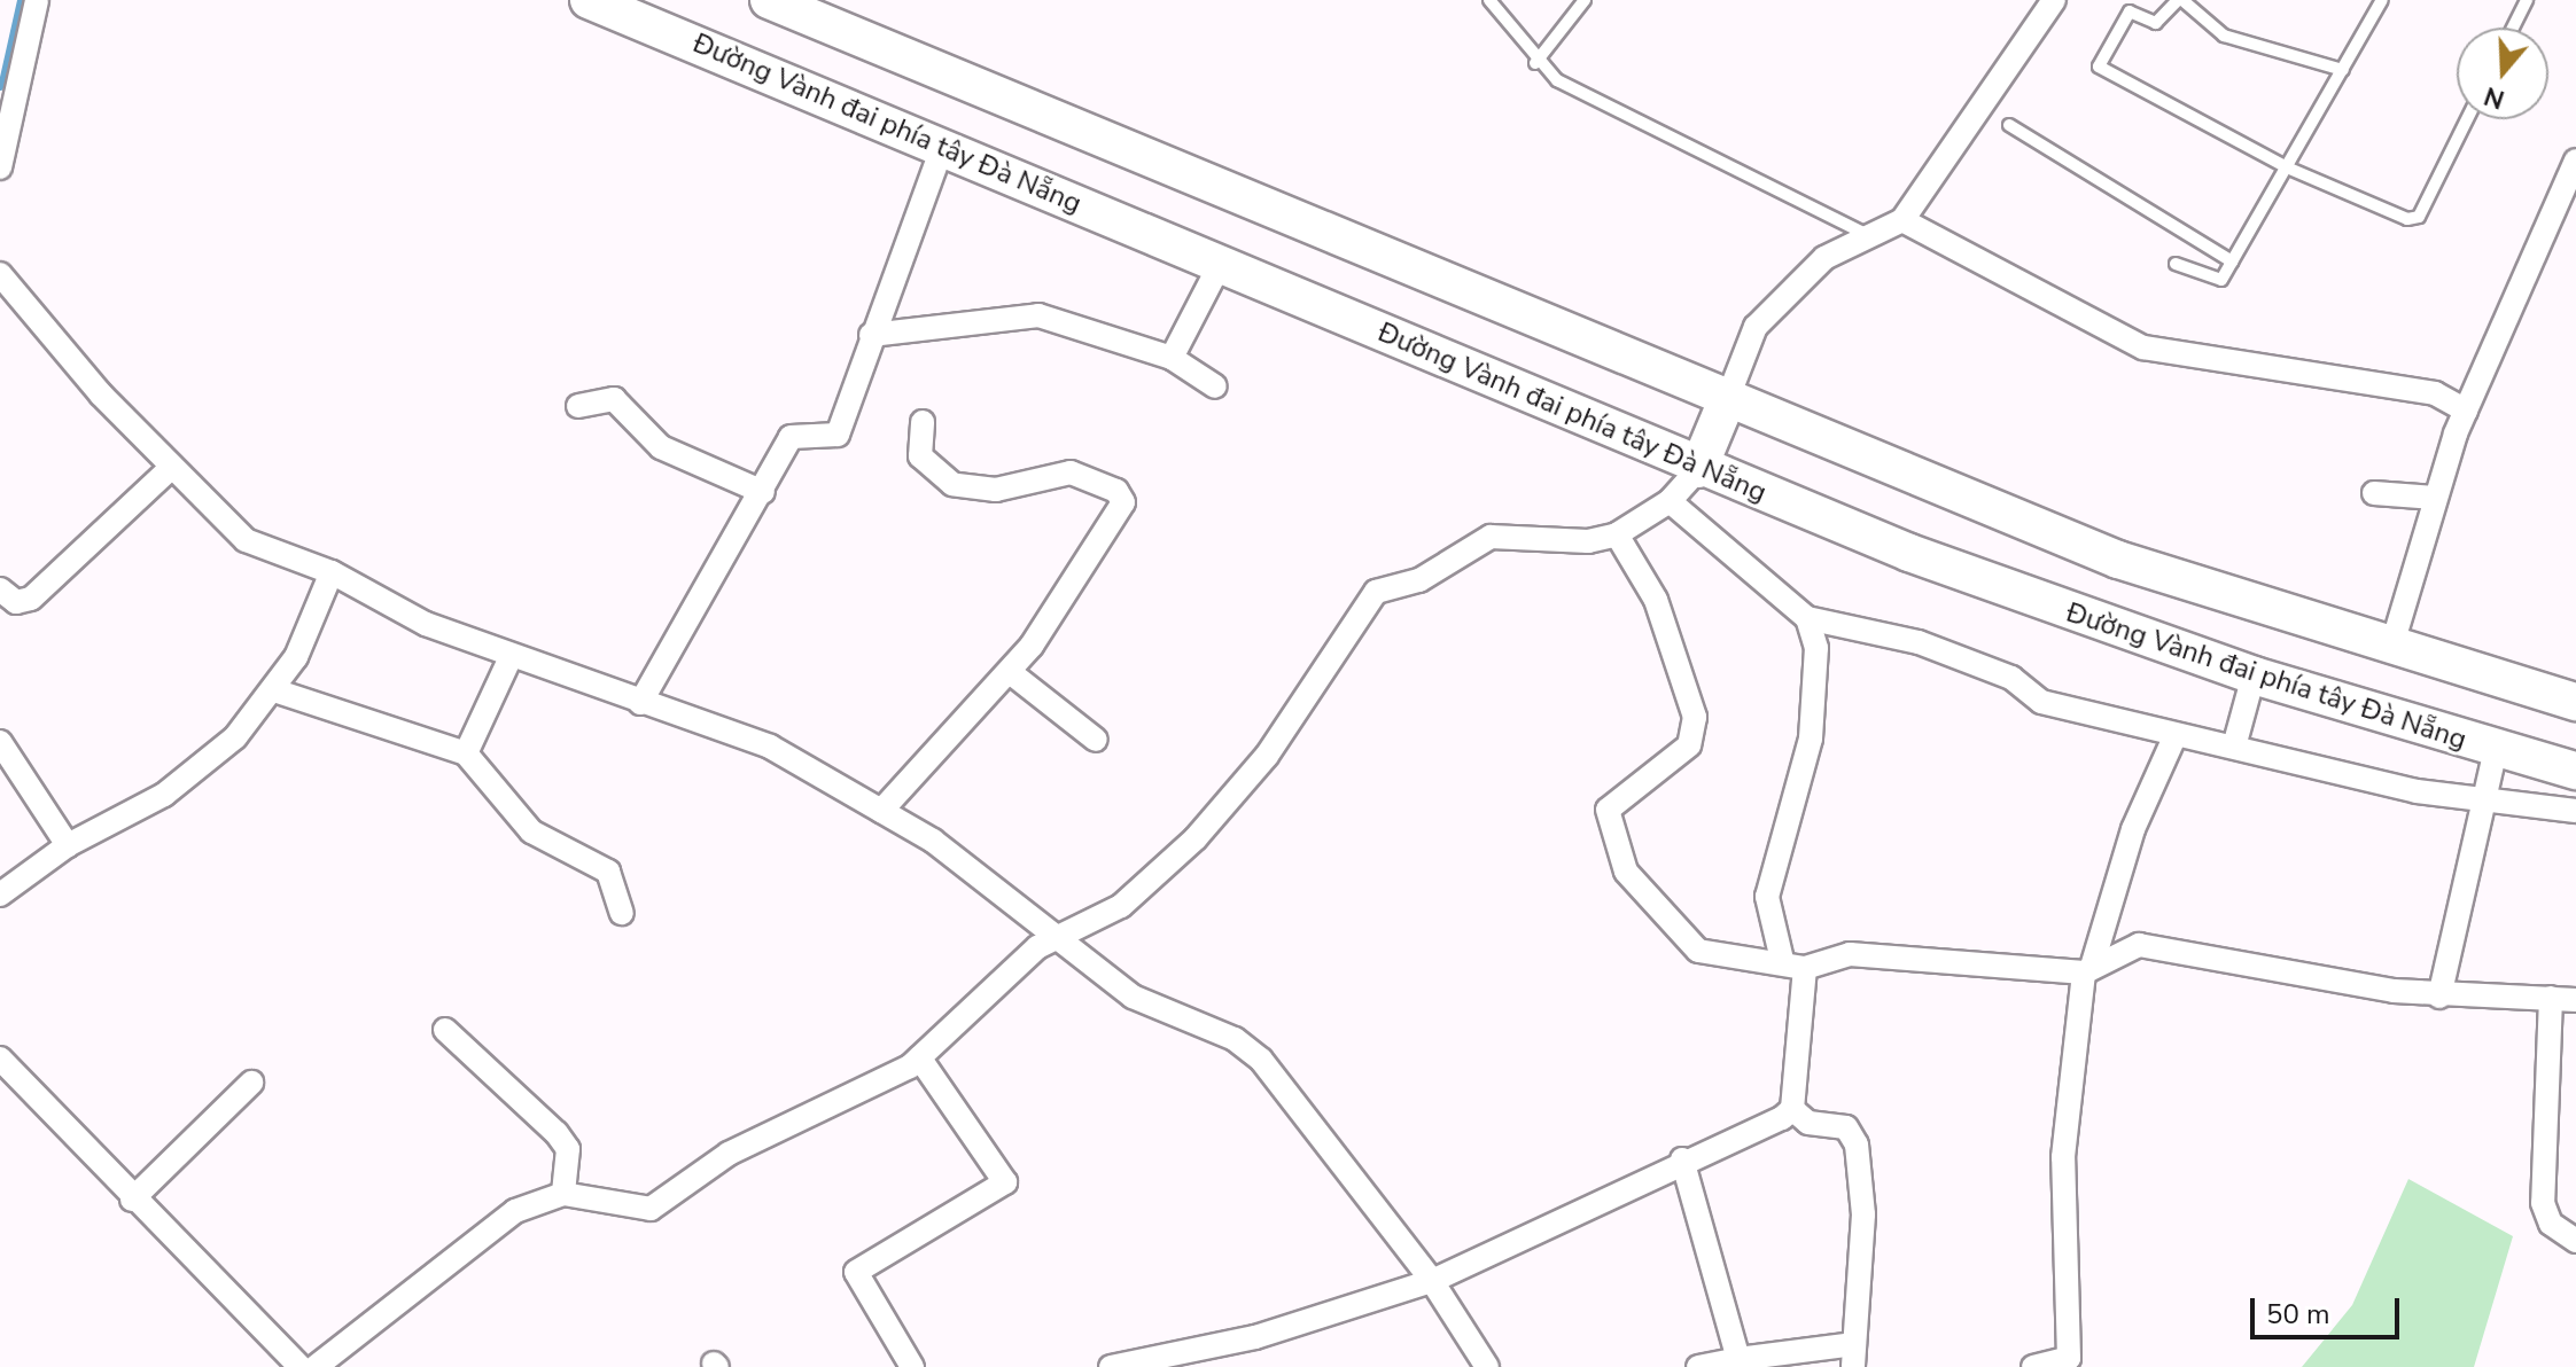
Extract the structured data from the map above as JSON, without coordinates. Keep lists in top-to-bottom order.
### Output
{
  "streets": {
    "main road": ["Đường Vành đai phía tây Đà Nẵng"]
  },
  "scale_bar": "50 m",
  "north": "bottom"
}
